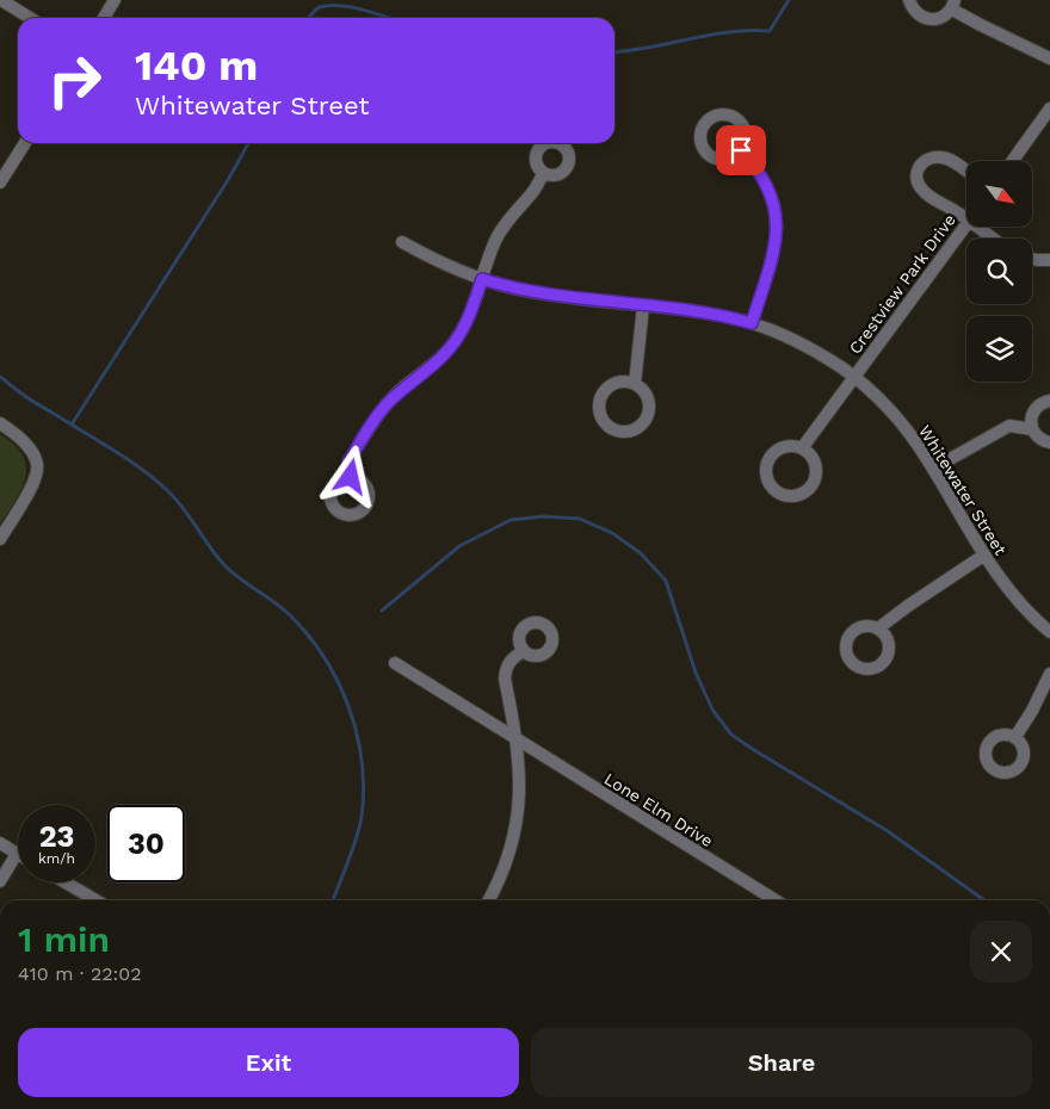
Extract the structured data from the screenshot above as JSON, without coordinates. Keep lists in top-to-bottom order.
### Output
{
  "streets": {
    "street": ["Crestview Park Drive", "Whitewater Street", "Lone Elm Drive"]
  },
  "crossings": [
    ["Crestview Park Drive", "Whitewater Street"]
  ],
  "north": "bottom right",
  "page": {
    "turn": ["140 m", "Whitewater Street"],
    "speed": "23 km/h",
    "limit": "30",
    "heading": ["1 min", "410 m · 22:02"],
    "buttons": ["Exit", "Share"]
  }
}
